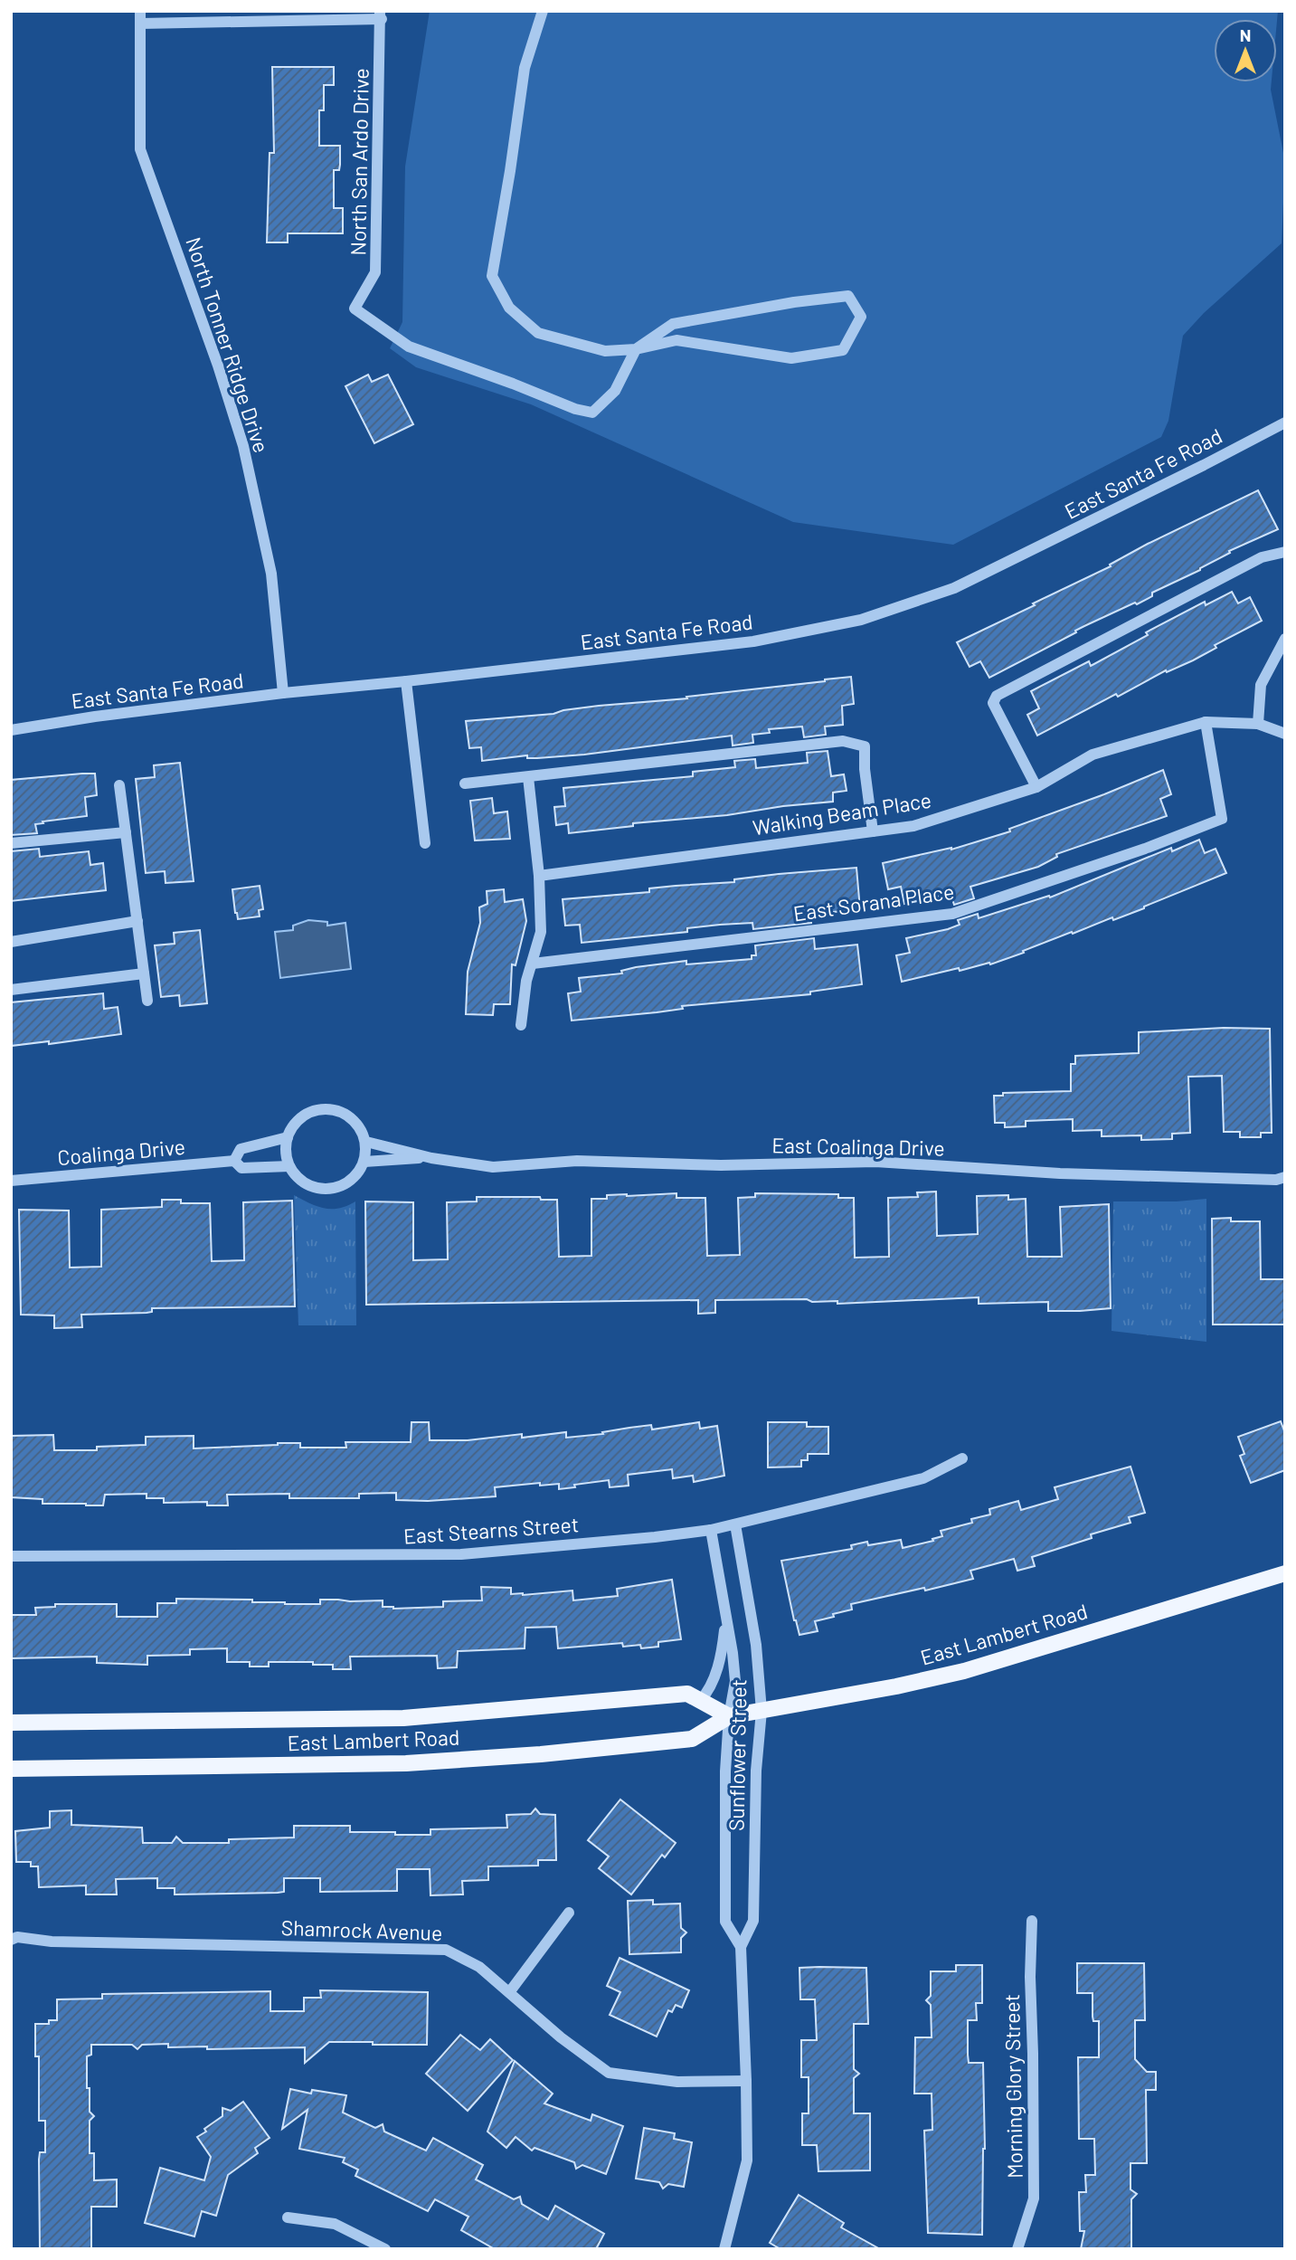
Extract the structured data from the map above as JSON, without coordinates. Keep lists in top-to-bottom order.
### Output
{
  "streets": {
    "main road": ["East Lambert Road"],
    "street": [
      "North San Ardo Drive",
      "North Tonner Ridge Drive",
      "East Santa Fe Road",
      "Walking Beam Place",
      "East Sorana Place",
      "East Coalinga Drive",
      "Coalinga Drive",
      "East Stearns Street",
      "Sunflower Street",
      "Shamrock Avenue",
      "Morning Glory Street"
    ]
  },
  "crossings": [
    ["North Tonner Ridge Drive", "East Santa Fe Road"],
    ["Walking Beam Place", "East Sorana Place"],
    ["East Stearns Street", "Sunflower Street"],
    ["East Lambert Road", "Sunflower Street"],
    ["Sunflower Street", "Shamrock Avenue"]
  ],
  "north": "top"
}
